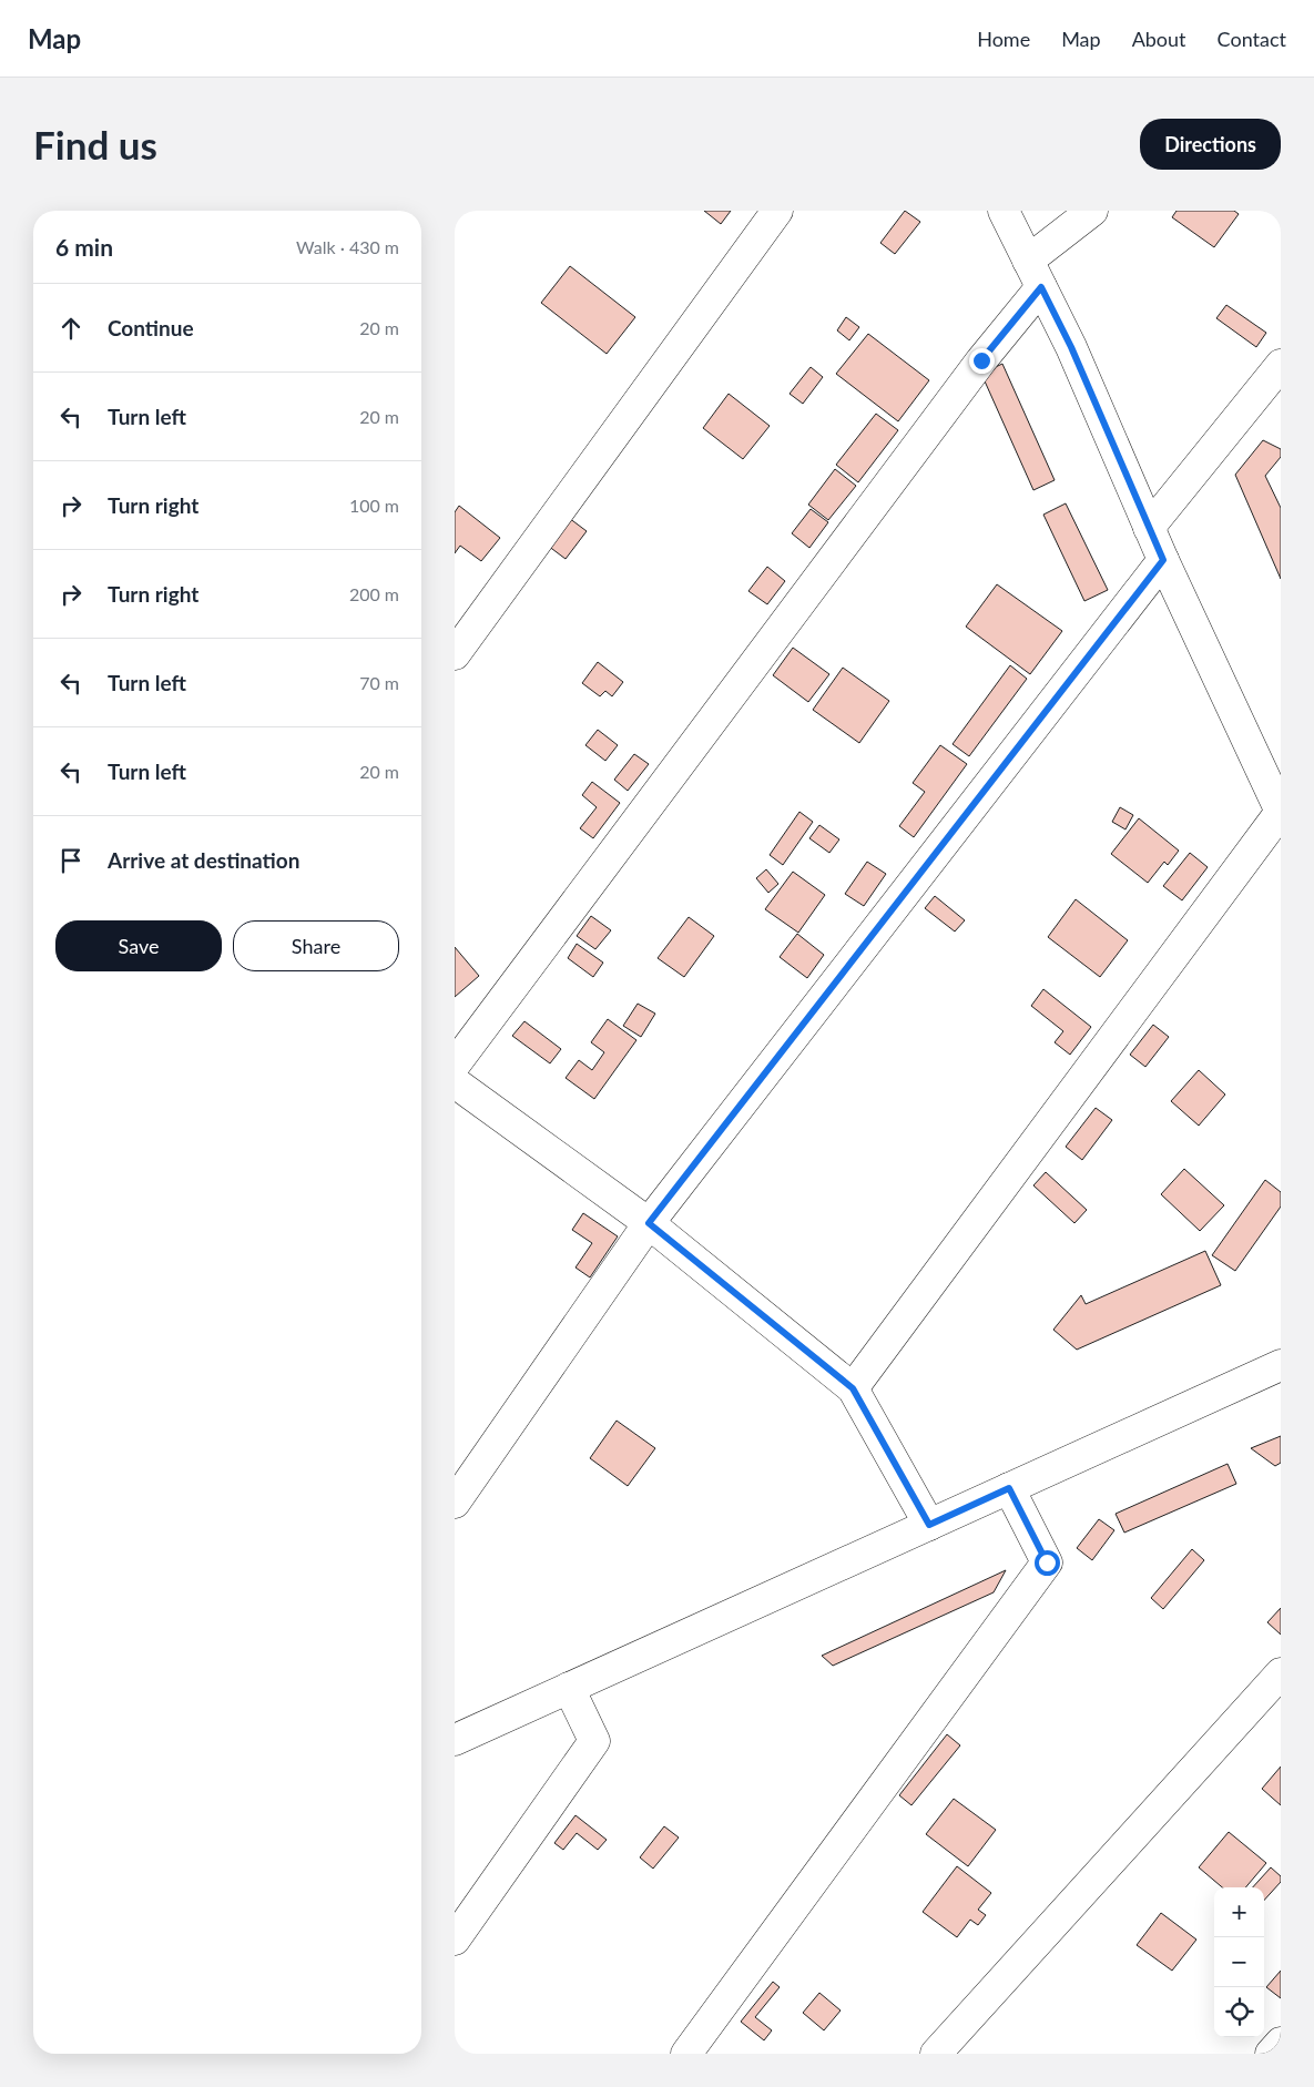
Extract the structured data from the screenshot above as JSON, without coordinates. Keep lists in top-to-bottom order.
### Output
{
  "page": {
    "header": "Map",
    "nav": [
      "Home",
      "Map",
      "About",
      "Contact"
    ],
    "buttons": [
      "Directions",
      ["Save", "Share"]
    ],
    "title": "Find us",
    "heading": ["6 min", "Walk · 430 m"],
    "list": [
      ["Continue", "20 m"],
      ["Turn left", "20 m"],
      ["Turn right", "100 m"],
      ["Turn right", "200 m"],
      ["Turn left", "70 m"],
      ["Turn left", "20 m"],
      "Arrive at destination"
    ],
    "map_buttons": ["+", "−"]
  }
}
